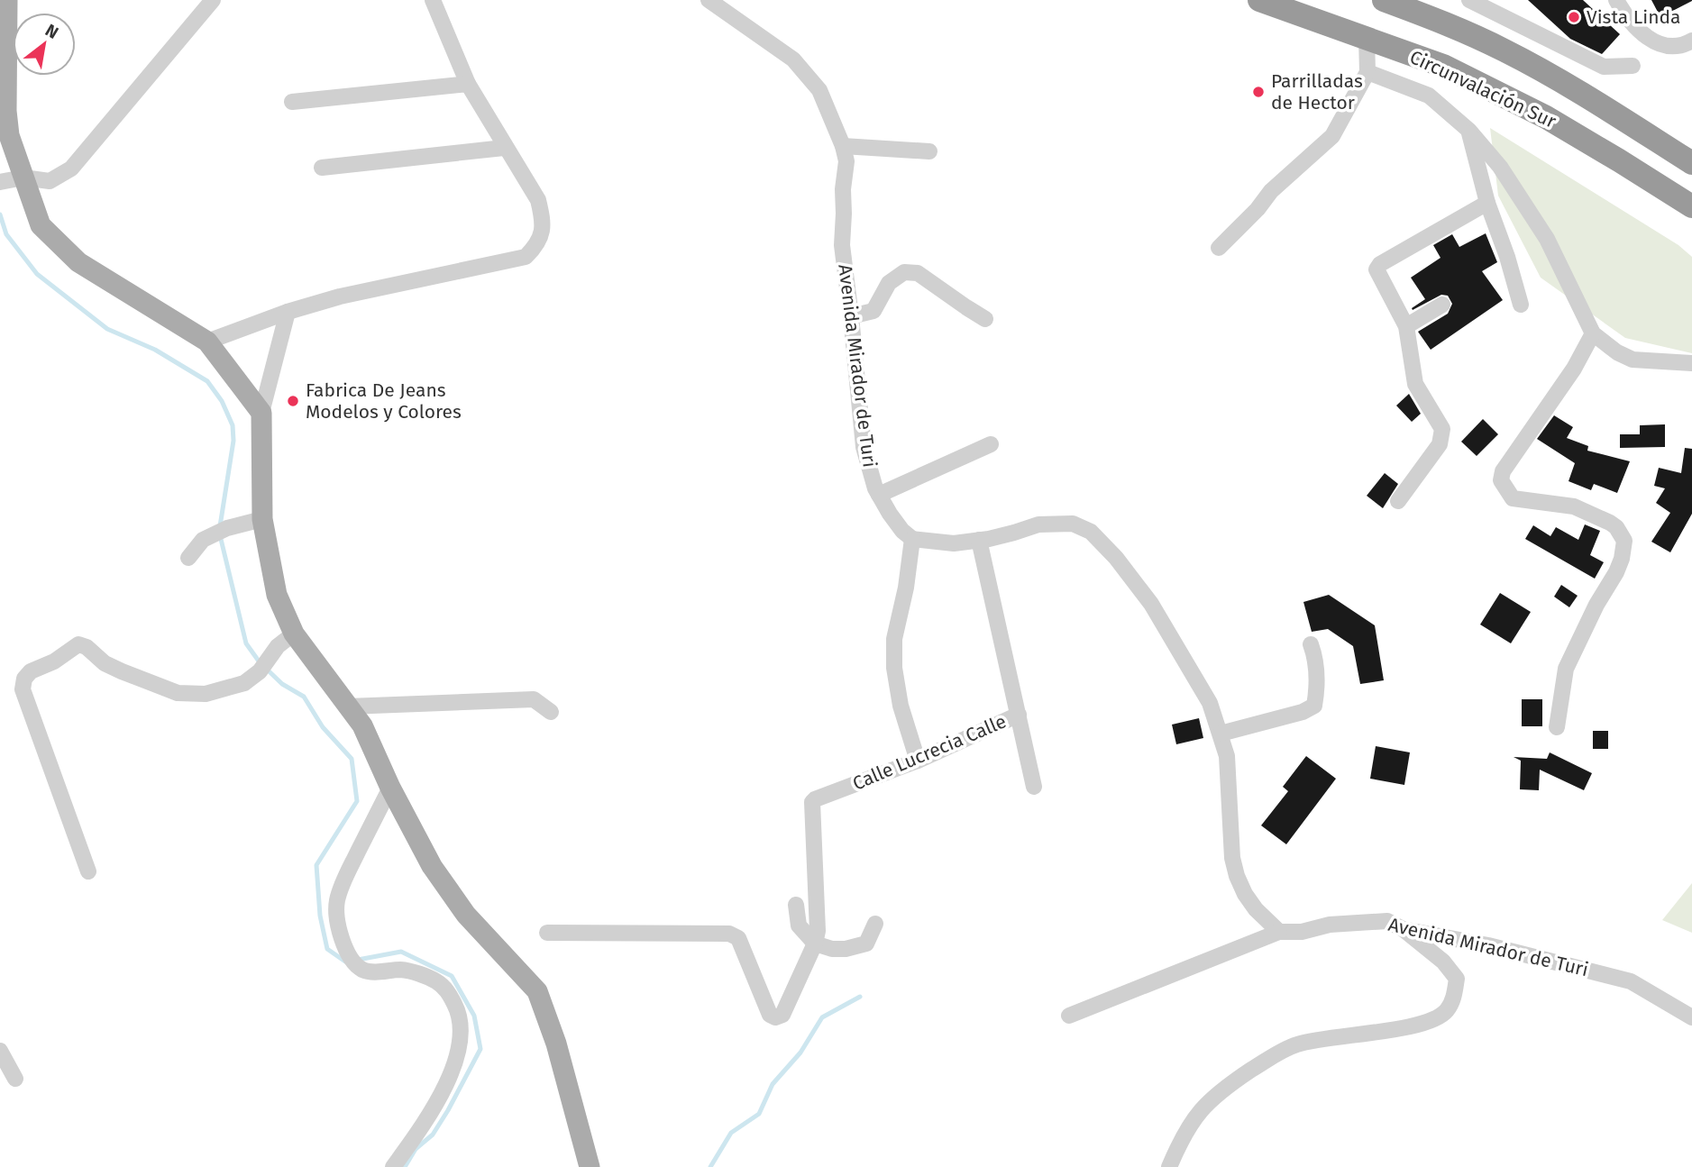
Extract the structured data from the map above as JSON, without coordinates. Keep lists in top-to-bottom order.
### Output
{
  "streets": {
    "highway": ["Circunvalación Sur"],
    "street": ["Avenida Mirador de Turi", "Calle Lucrecia Calle"]
  },
  "places": ["Vista Linda", "Parrilladas de Hector", "Fabrica De Jeans Modelos y Colores"],
  "north": "top right"
}
